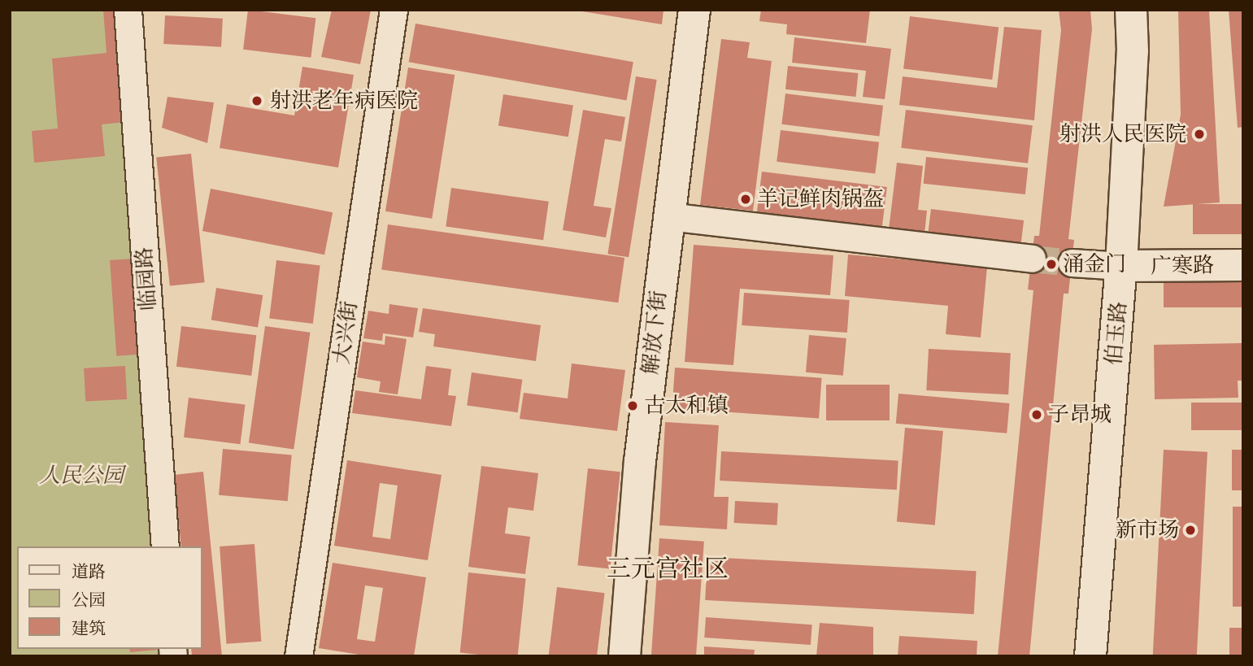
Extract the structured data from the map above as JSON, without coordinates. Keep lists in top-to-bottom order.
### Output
{
  "streets": {
    "street": [
      "广寒路",
      "临园路",
      "大兴街",
      "解放下街",
      "伯玉路"
    ]
  },
  "crossings": [
    ["广寒路", "伯玉路"]
  ],
  "districts": ["三元宫社区"],
  "parks": ["人民公园"],
  "places": [
    "射洪老年病医院",
    "射洪人民医院",
    "羊记鲜肉锅盔",
    "涌金门",
    "古太和镇",
    "子昂城",
    "新市场"
  ],
  "legend": ["道路", "公园", "建筑"]
}
